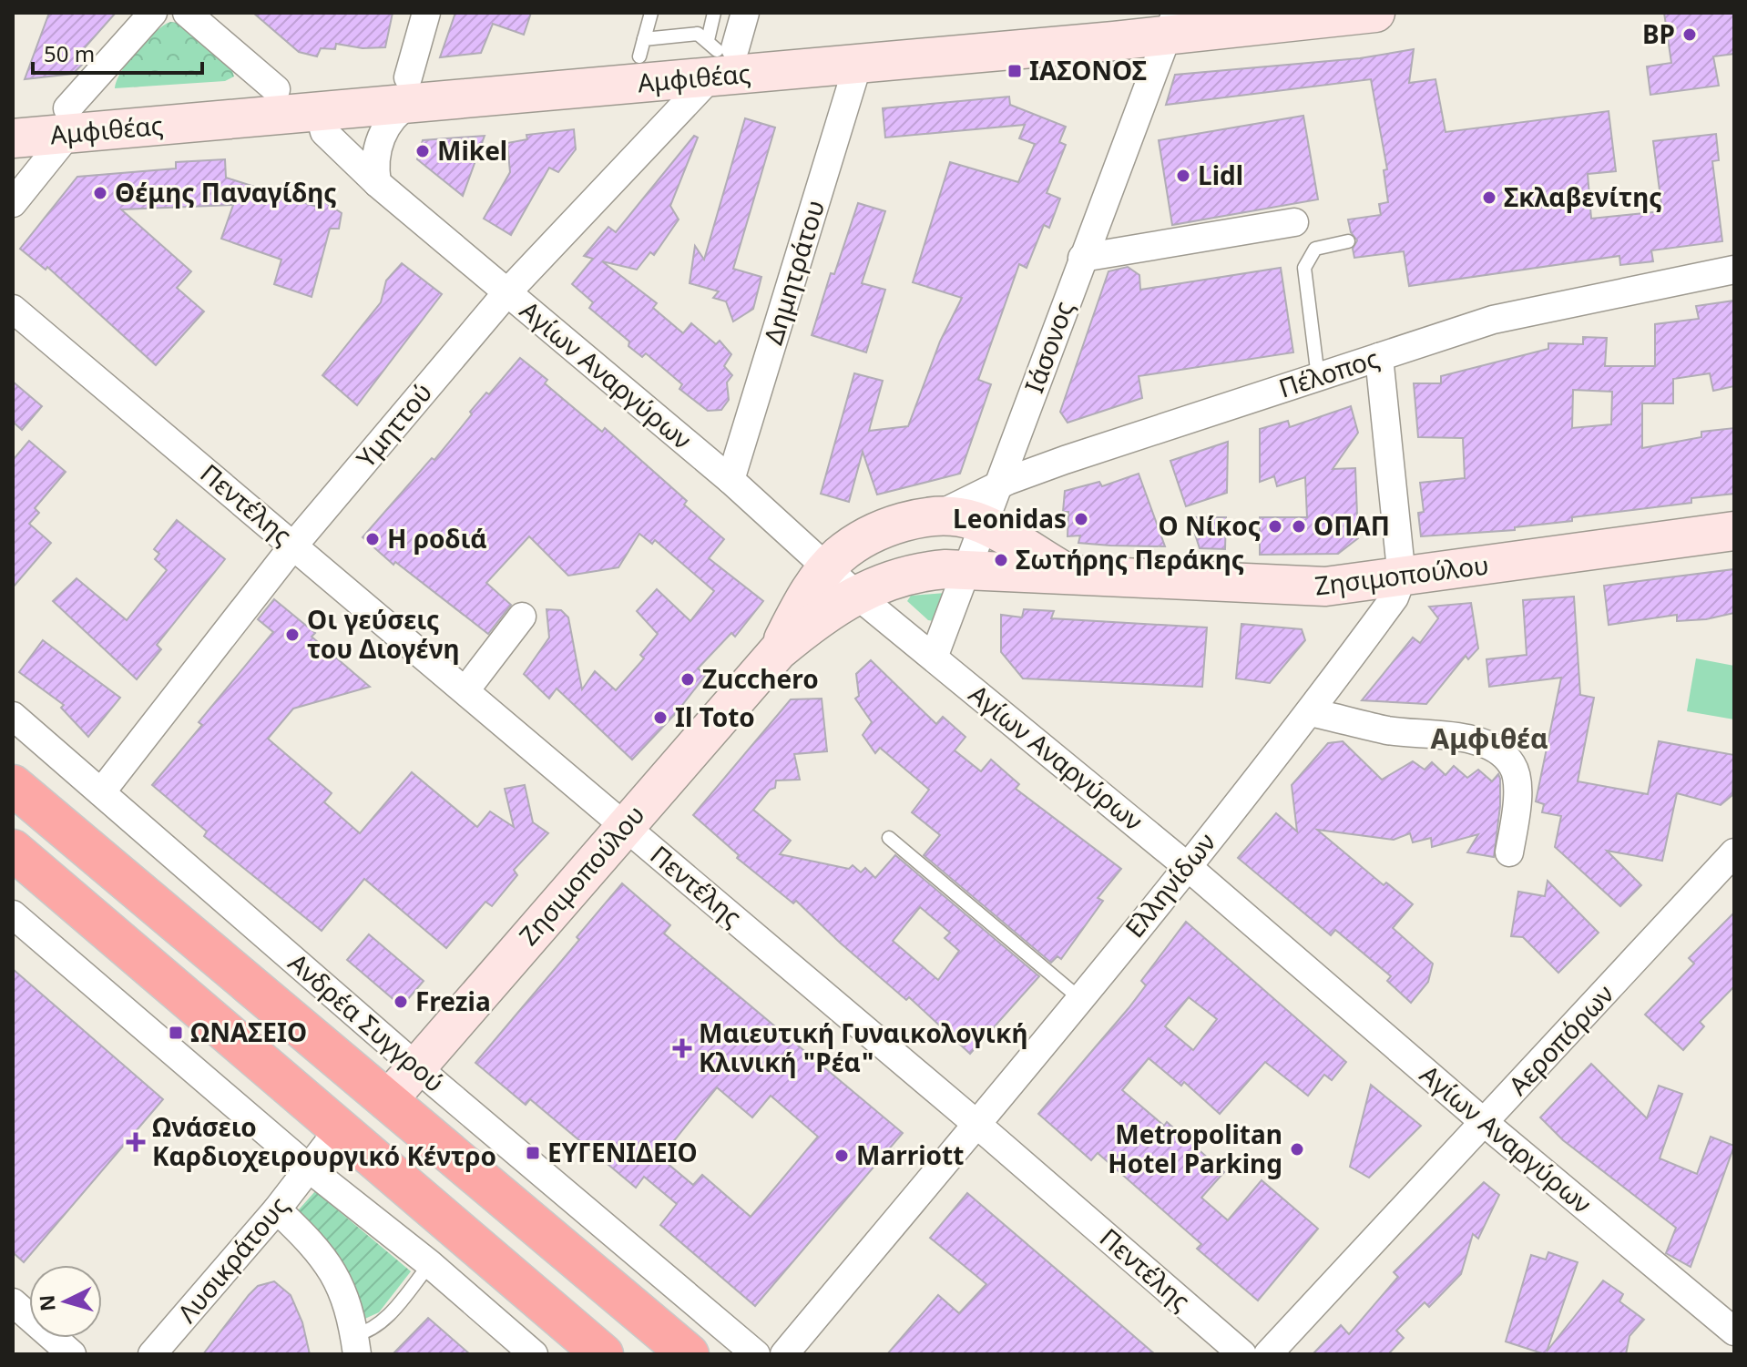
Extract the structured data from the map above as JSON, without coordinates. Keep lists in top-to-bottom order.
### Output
{
  "streets": {
    "highway": ["Ανδρέα Συγγρού"],
    "main road": ["Αμφιθέας", "Ζησιμοπούλου"],
    "street": [
      "Δημητράτου",
      "Ιάσονος",
      "Πέλοπος",
      "Αγίων Αναργύρων",
      "Υμηττού",
      "Πεντέλης",
      "Ελληνίδων",
      "Αεροπόρων",
      "Λυσικράτους"
    ]
  },
  "crossings": [
    ["Αμφιθέας", "Δημητράτου"],
    ["Αμφιθέας", "Ιάσονος"],
    ["Αμφιθέας", "Αγίων Αναργύρων"],
    ["Αμφιθέας", "Υμηττού"],
    ["Δημητράτου", "Αγίων Αναργύρων"],
    ["Ιάσονος", "Πέλοπος"],
    ["Ιάσονος", "Αγίων Αναργύρων"],
    ["Ιάσονος", "Ζησιμοπούλου"],
    ["Πέλοπος", "Ζησιμοπούλου"],
    ["Αγίων Αναργύρων", "Υμηττού"],
    ["Αγίων Αναργύρων", "Ζησιμοπούλου"],
    ["Αγίων Αναργύρων", "Ελληνίδων"],
    ["Αγίων Αναργύρων", "Αεροπόρων"],
    ["Υμηττού", "Πεντέλης"],
    ["Υμηττού", "Ανδρέα Συγγρού"],
    ["Πεντέλης", "Ζησιμοπούλου"],
    ["Πεντέλης", "Ελληνίδων"],
    ["Ζησιμοπούλου", "Ελληνίδων"],
    ["Ζησιμοπούλου", "Ανδρέα Συγγρού"]
  ],
  "districts": ["Αμφιθέα"],
  "places": {
    "other": [
      "BP",
      "Mikel",
      "Lidl",
      "Θέμης Παναγίδης",
      "Σκλαβενίτης",
      "Leonidas",
      "Ο Νίκος",
      "ΟΠΑΠ",
      "Η ροδιά",
      "Σωτήρης Περάκης",
      "Οι γεύσεις του Διογένη",
      "Zucchero",
      "Il Toto",
      "Frezia",
      "Metropolitan Hotel Parking",
      "Marriott"
    ],
    "transit": ["ΙΑΣΟΝΟΣ", "ΩΝΑΣΕΙΟ", "ΕΥΓΕΝΙΔΕΙΟ"],
    "health": ["Μαιευτική Γυναικολογική Κλινική \"Ρέα\"", "Ωνάσειο Καρδιοχειρουργικό Κέντρο"]
  },
  "scale_bar": "50 m",
  "north": "left"
}
